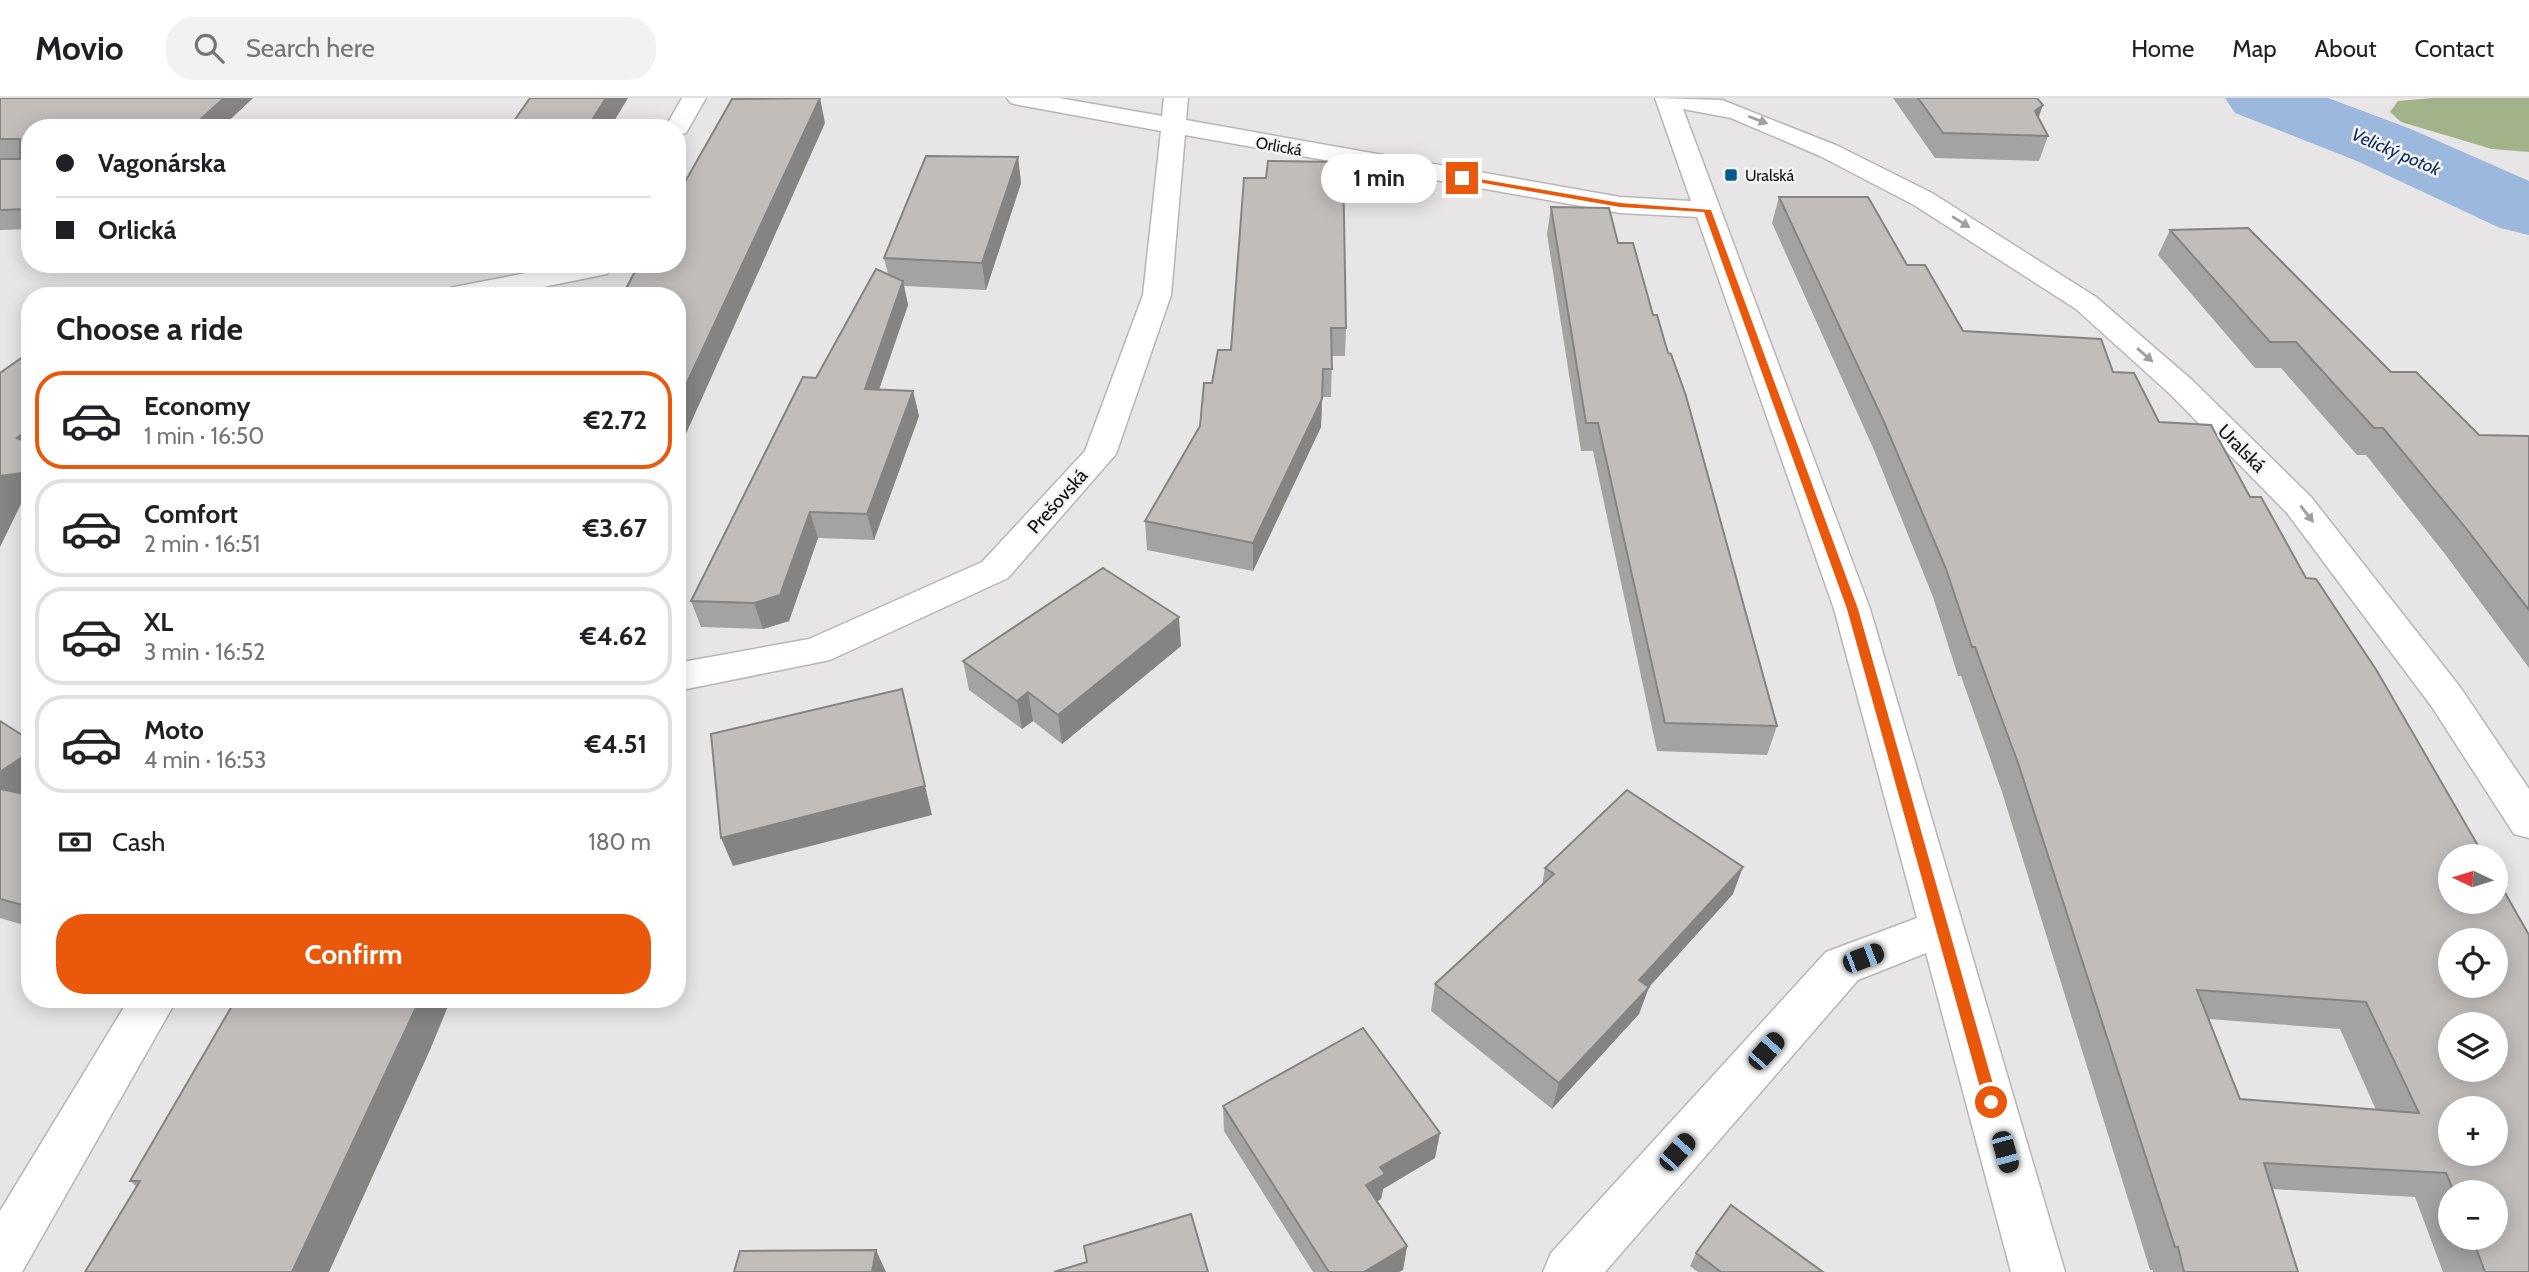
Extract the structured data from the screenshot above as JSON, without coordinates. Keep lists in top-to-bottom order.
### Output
{
  "streets": {
    "street": ["Orlická", "Uralská", "Prešovská"]
  },
  "crossings": [
    ["Orlická", "Prešovská"]
  ],
  "one_way": ["Uralská"],
  "water": ["Velický potok"],
  "places": {
    "transit": ["Uralská"]
  },
  "north": "left",
  "page": {
    "header": "Movio",
    "search": "Search here",
    "nav": [
      "Home",
      "Map",
      "About",
      "Contact"
    ],
    "banner": ["Vagonárska", "Orlická"],
    "bubble": "1 min",
    "heading": "Choose a ride",
    "list": [
      {
        "name": "Economy",
        "note": "1 min · 16:50",
        "value": "€2.72"
      },
      {
        "name": "Comfort",
        "note": "2 min · 16:51",
        "value": "€3.67"
      },
      {
        "name": "XL",
        "note": "3 min · 16:52",
        "value": "€4.62"
      },
      {
        "name": "Moto",
        "note": "4 min · 16:53",
        "value": "€4.51"
      }
    ],
    "pay": ["Cash", "180 m"],
    "map_buttons": ["+", "−"],
    "buttons": "Confirm"
  }
}
